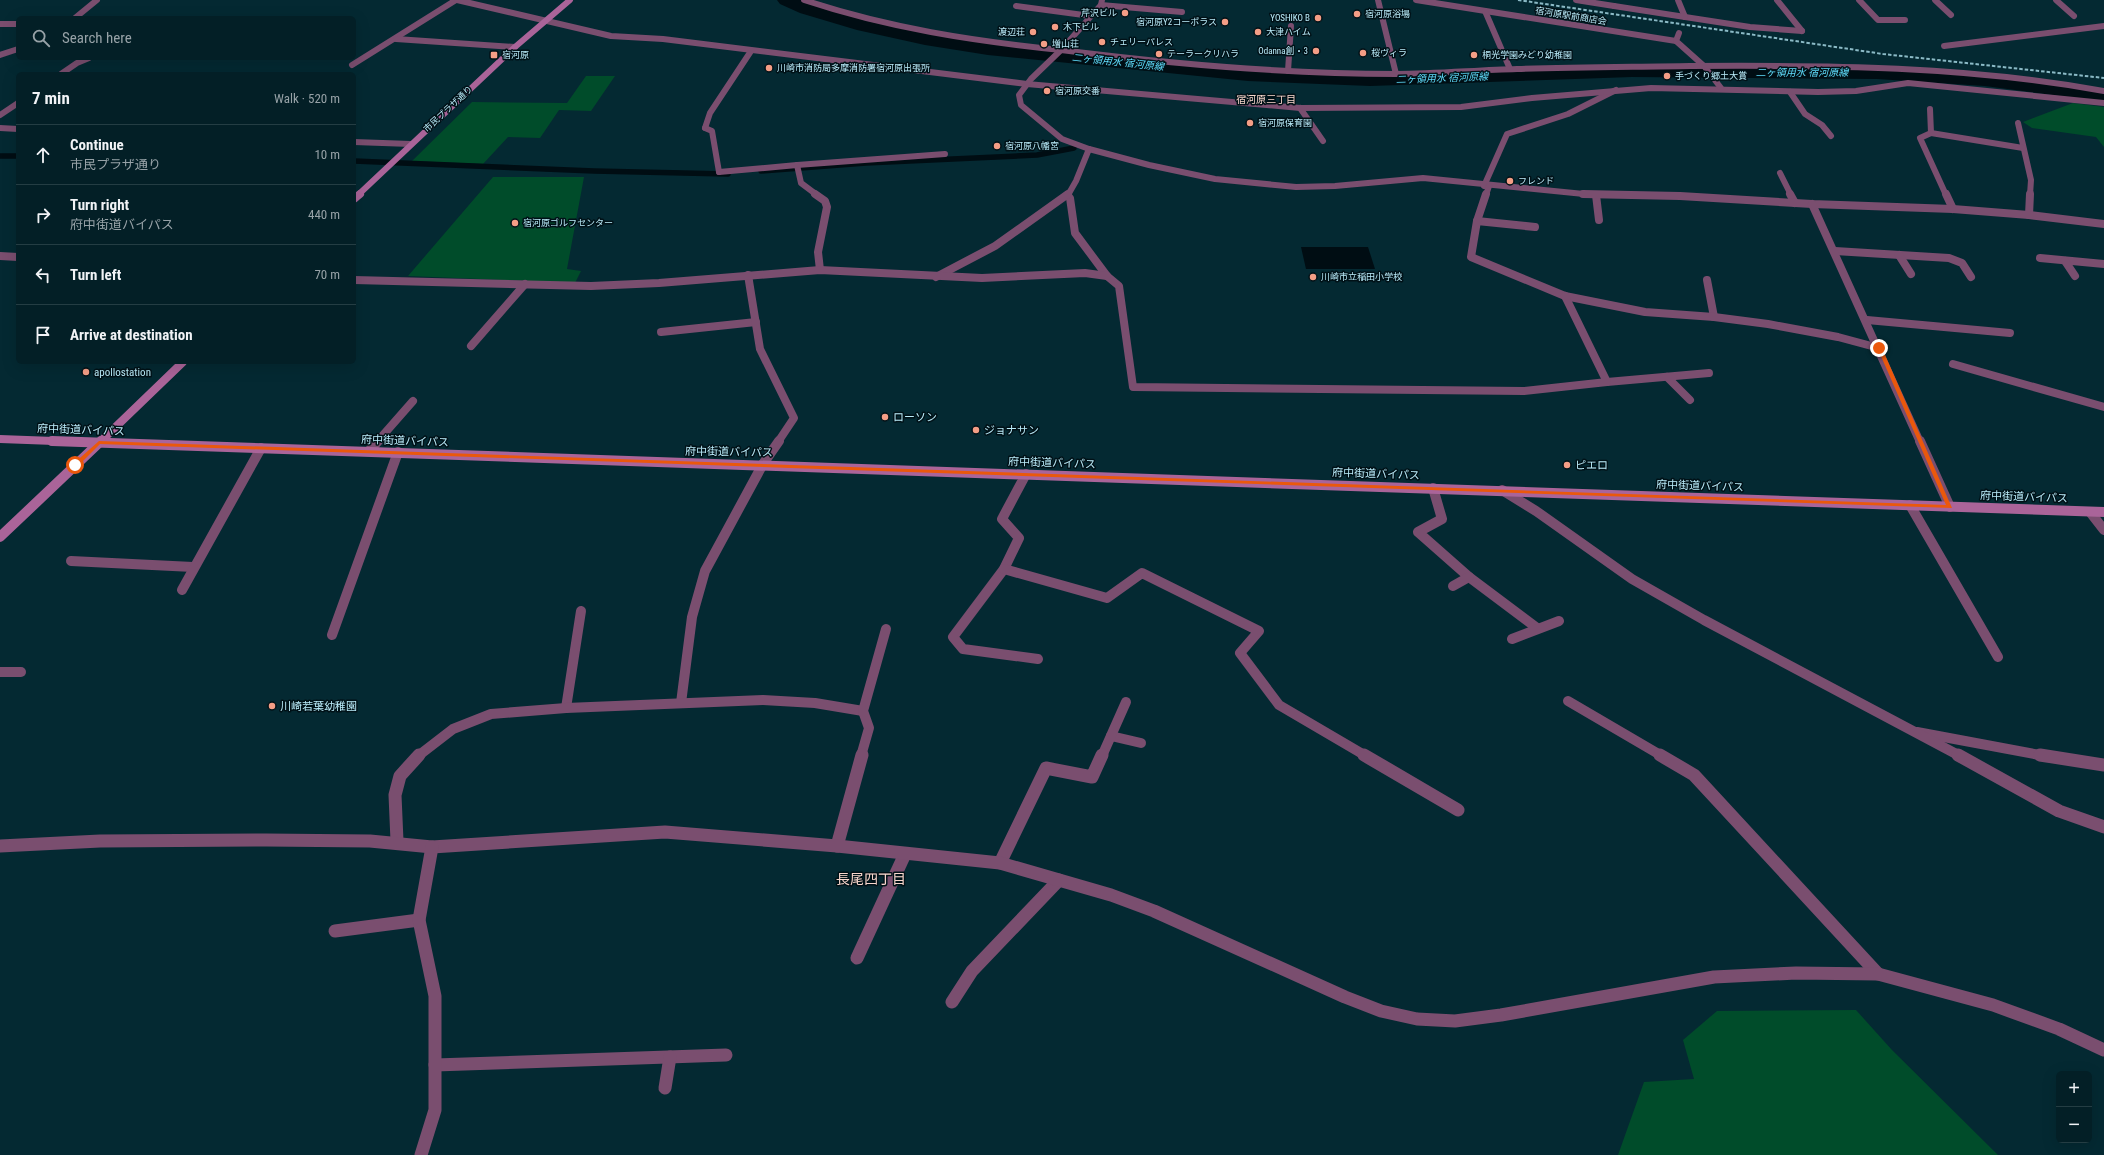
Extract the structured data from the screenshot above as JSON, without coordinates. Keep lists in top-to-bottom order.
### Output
{
  "streets": {
    "street": ["宿河原駅前商店会", "市民プラザ通り", "府中街道バイパス"]
  },
  "districts": ["宿河原三丁目", "長尾四丁目"],
  "water": ["二ヶ領用水 宿河原線"],
  "places": {
    "other": [
      "芹沢ビル",
      "宿河原浴場",
      "YOSHIKO B",
      "宿河原Y2コーポラス",
      "木下ビル",
      "渡辺荘",
      "大津ハイム",
      "チェリーパレス",
      "増山荘",
      "Odanna創・3",
      "桜ヴィラ",
      "テーラークリハラ",
      "桐光学園みどり幼稚園",
      "川崎市消防局多摩消防署宿河原出張所",
      "手づくり郷土大賞",
      "宿河原交番",
      "宿河原保育園",
      "宿河原八幡宮",
      "フレンド",
      "宿河原ゴルフセンター",
      "川崎市立稲田小学校",
      "apollostation",
      "ローソン",
      "ジョナサン",
      "ピエロ",
      "川崎若葉幼稚園"
    ],
    "transit": ["宿河原"]
  },
  "page": {
    "search": "Search here",
    "heading": ["7 min", "Walk · 520 m"],
    "list": [
      ["Continue", "市民プラザ通り", "10 m"],
      ["Turn right", "府中街道バイパス", "440 m"],
      ["Turn left", "70 m"],
      "Arrive at destination"
    ],
    "map_buttons": ["+", "−"]
  }
}
